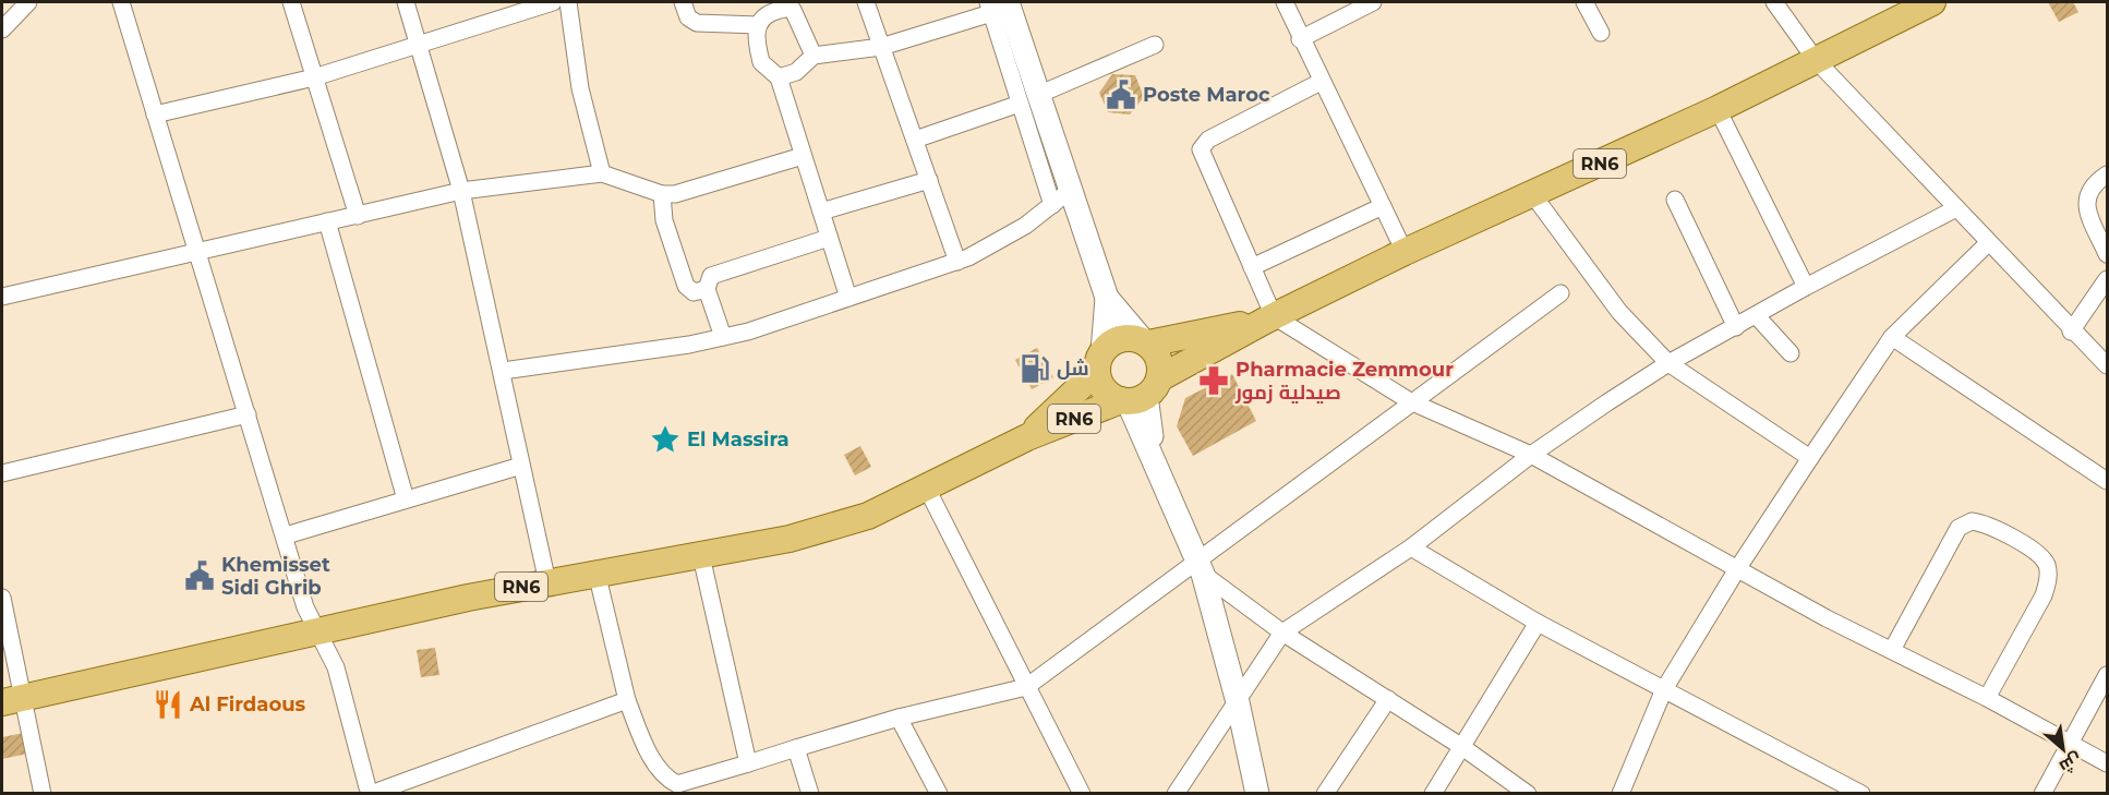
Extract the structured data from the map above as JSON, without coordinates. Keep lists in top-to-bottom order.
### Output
{
  "streets": {
    "main road": ["RN6"]
  },
  "places": {
    "public building": ["Poste Maroc", "Khemisset Sidi Ghrib"],
    "fuel station": ["شل"],
    "pharmacy": ["Pharmacie Zemmour صيدلية زمور"],
    "place": ["El Massira"],
    "restaurant": ["Al Firdaous"]
  },
  "north": "bottom right"
}
